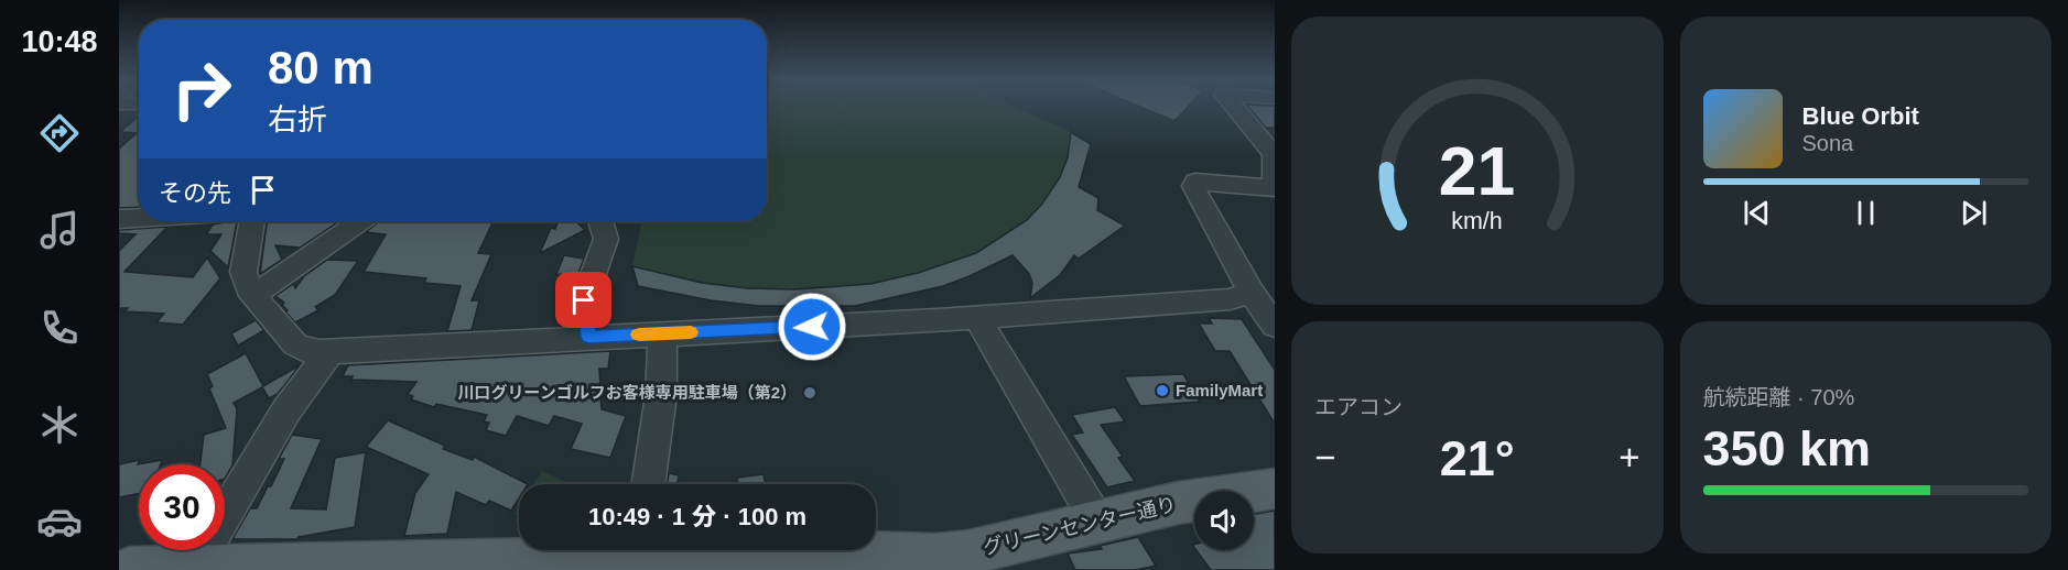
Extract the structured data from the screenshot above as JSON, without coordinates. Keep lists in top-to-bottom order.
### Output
{
  "streets": {
    "main road": ["グリーンセンター通り"]
  },
  "places": ["FamilyMart", "川口グリーンゴルフお客様専用駐車場（第2）"],
  "page": {
    "tabs": "10:48",
    "turn": ["80 m", "右折"],
    "song": ["Blue Orbit", "Sona"],
    "then": "その先",
    "tile": [
      "エアコン",
      ["航続距離 · 70%", "350 km"]
    ],
    "heat": ["−", "21°", "+"],
    "limit": "30",
    "trip": "10:49 · 1 分 · 100 m",
    "gauge": ["21", "km/h"]
  }
}
